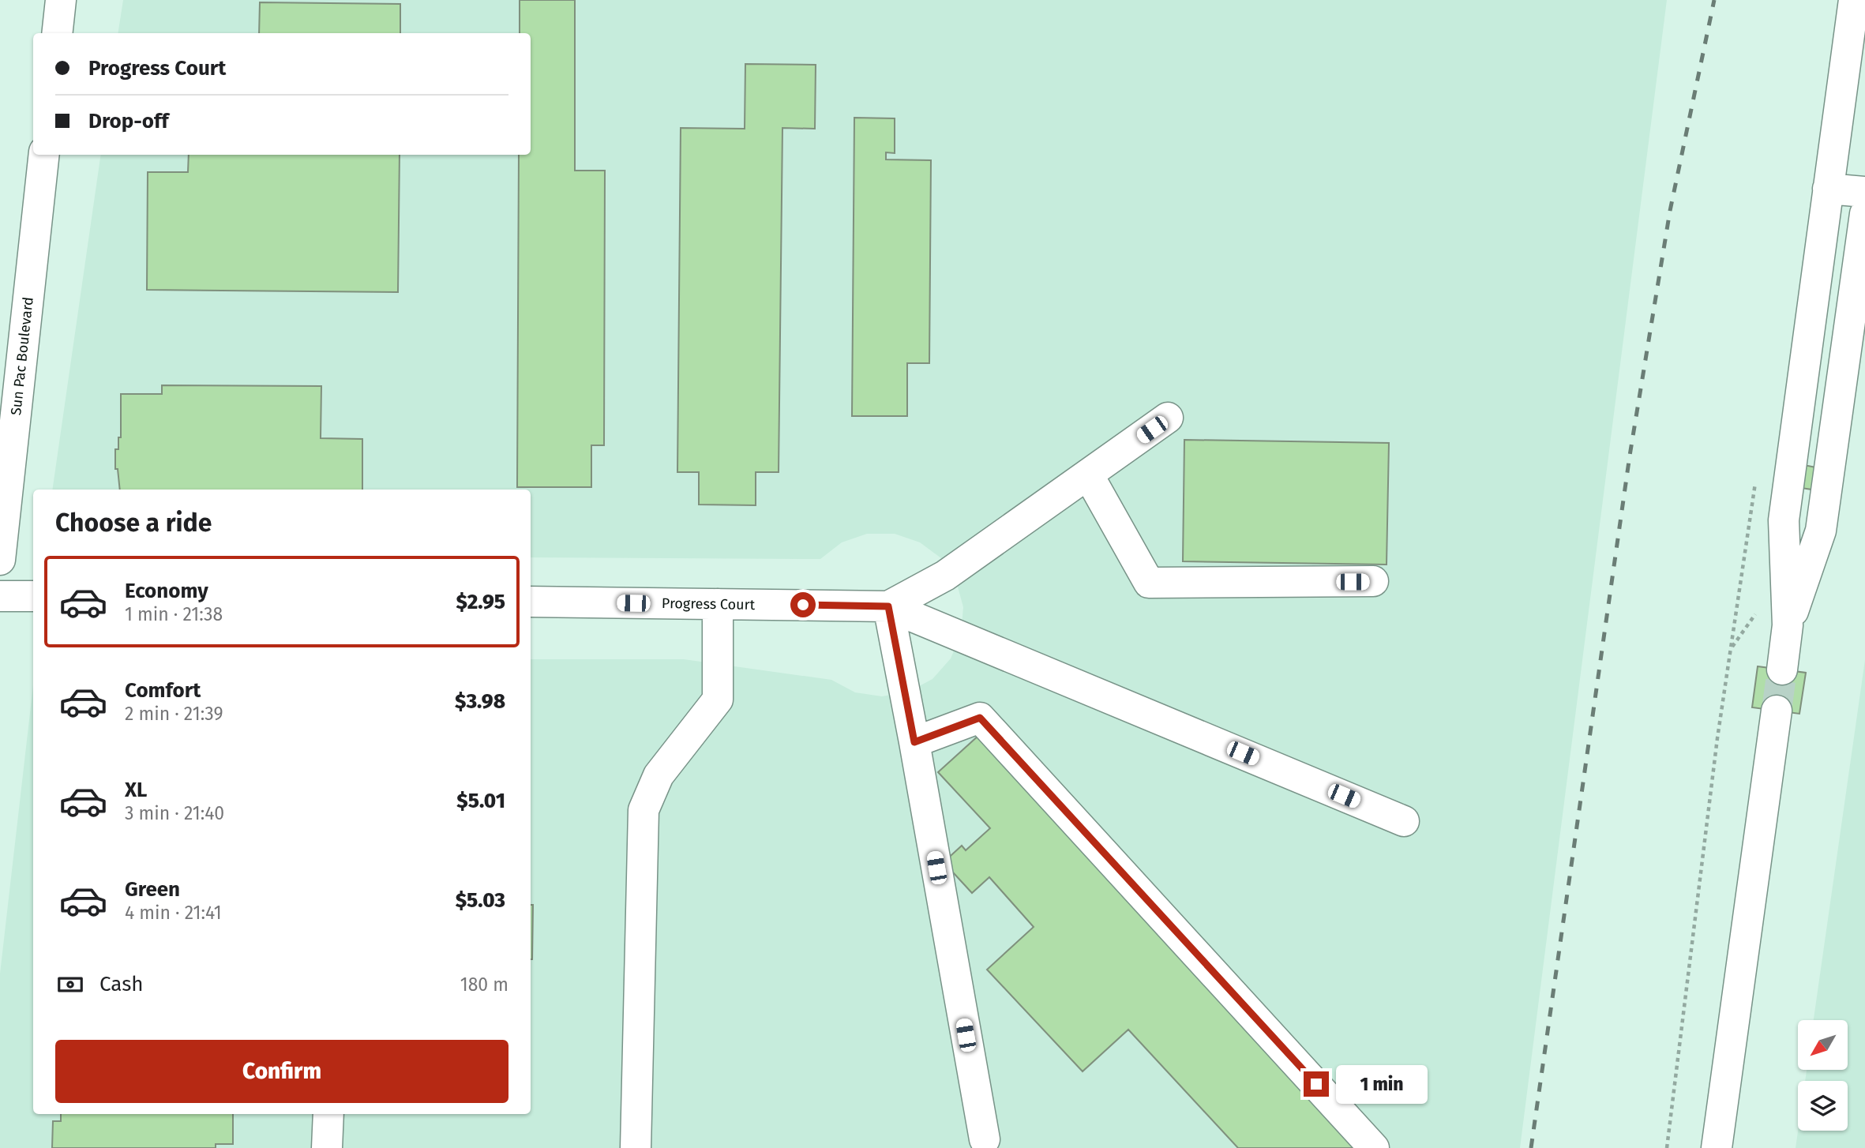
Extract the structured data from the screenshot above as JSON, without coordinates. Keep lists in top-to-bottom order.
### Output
{
  "streets": {
    "street": ["Sun Pac Boulevard", "Progress Court"]
  },
  "north": "bottom left",
  "page": {
    "banner": ["Progress Court", "Drop-off"],
    "heading": "Choose a ride",
    "list": [
      {
        "name": "Economy",
        "note": "1 min · 21:38",
        "value": "$2.95"
      },
      {
        "name": "Comfort",
        "note": "2 min · 21:39",
        "value": "$3.98"
      },
      {
        "name": "XL",
        "note": "3 min · 21:40",
        "value": "$5.01"
      },
      {
        "name": "Green",
        "note": "4 min · 21:41",
        "value": "$5.03"
      }
    ],
    "pay": ["Cash", "180 m"],
    "buttons": "Confirm",
    "bubble": "1 min"
  }
}
